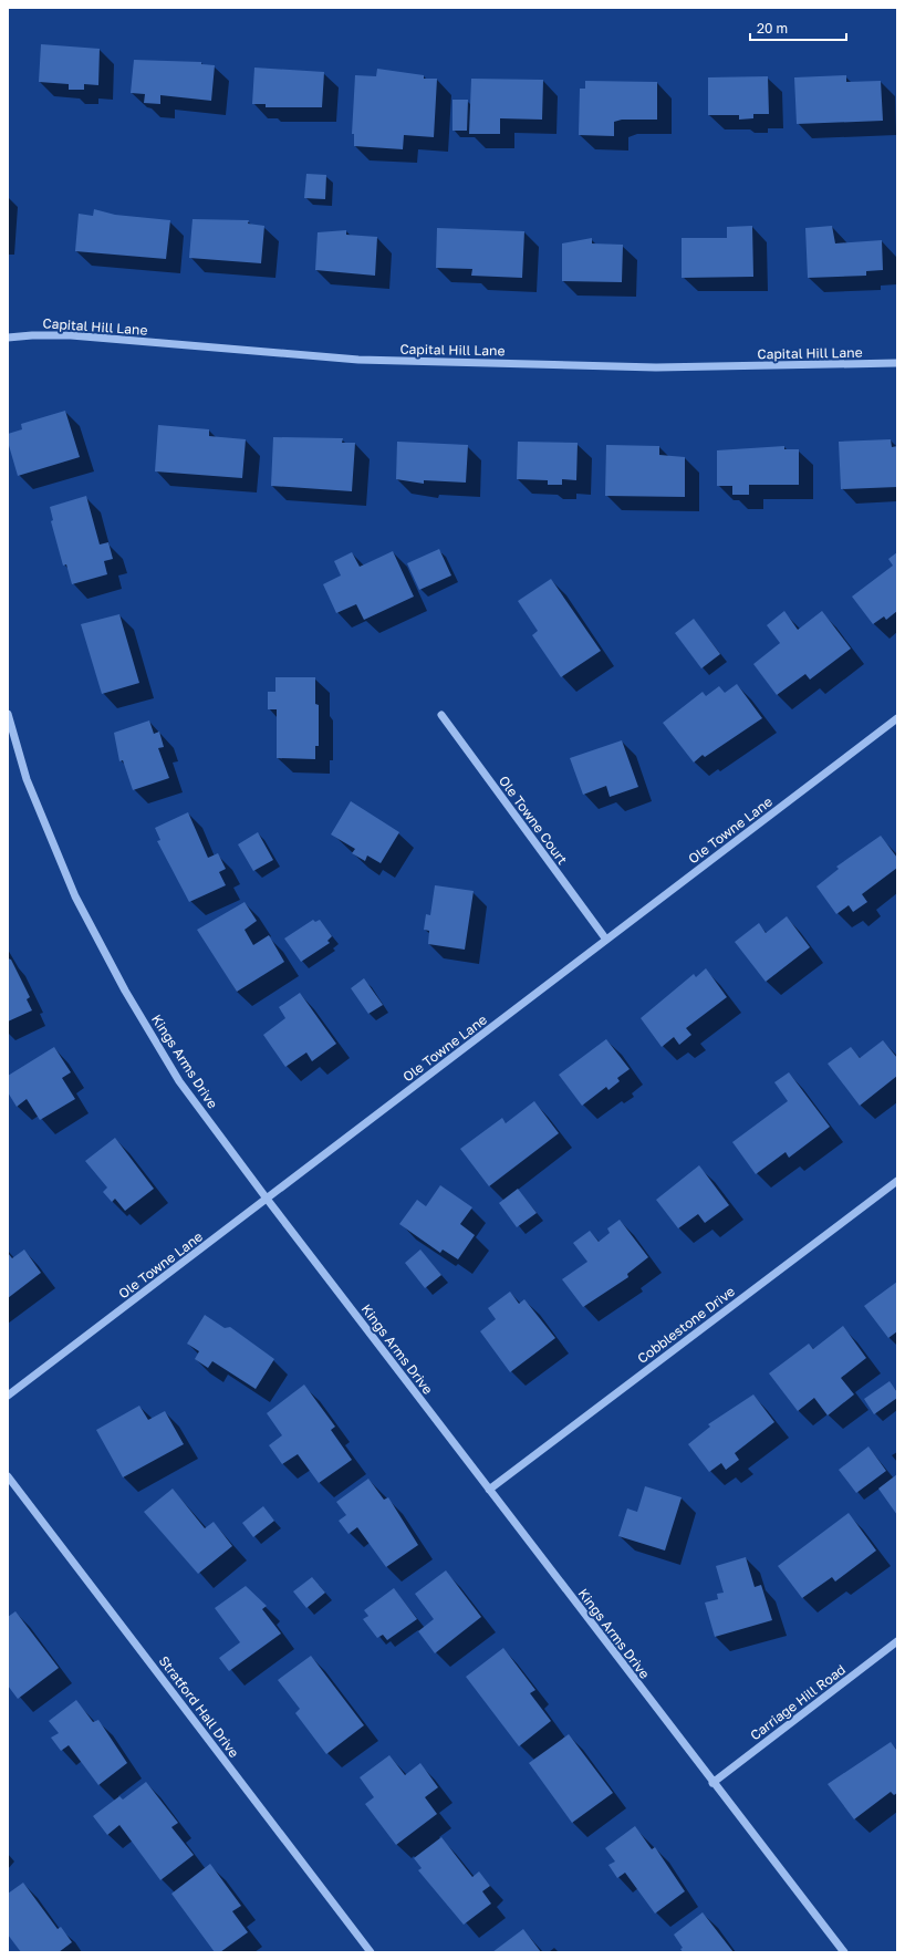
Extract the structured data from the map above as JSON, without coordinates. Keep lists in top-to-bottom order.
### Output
{
  "streets": {
    "street": [
      "Capital Hill Lane",
      "Ole Towne Court",
      "Ole Towne Lane",
      "Kings Arms Drive",
      "Cobblestone Drive",
      "Carriage Hill Road",
      "Stratford Hall Drive"
    ]
  },
  "crossings": [
    ["Ole Towne Court", "Ole Towne Lane"],
    ["Ole Towne Lane", "Kings Arms Drive"],
    ["Kings Arms Drive", "Cobblestone Drive"],
    ["Kings Arms Drive", "Carriage Hill Road"]
  ],
  "scale_bar": "20 m"
}
